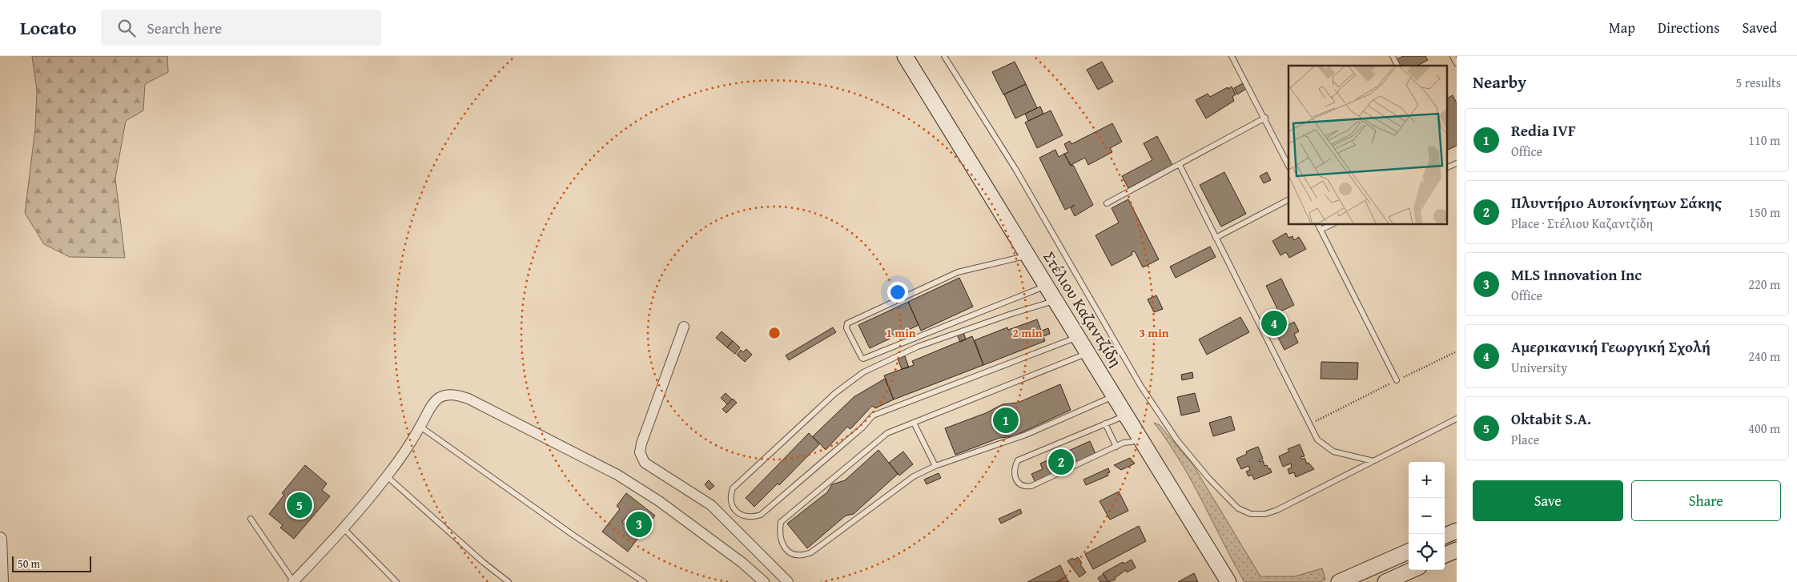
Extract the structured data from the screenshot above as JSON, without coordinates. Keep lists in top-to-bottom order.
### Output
{
  "streets": {
    "main road": ["Στέλιου Καζαντζίδη"]
  },
  "scale_bar": "50 m",
  "page": {
    "header": "Locato",
    "search": "Search here",
    "nav": ["Map", "Directions", "Saved"],
    "heading": ["Nearby", "5 results"],
    "list": [
      {
        "mark": "1",
        "name": "Redia IVF",
        "note": "Office",
        "value": "110 m"
      },
      {
        "mark": "2",
        "name": "Πλυντήριο Αυτοκίνητων Σάκης",
        "note": "Place · Στέλιου Καζαντζίδη",
        "value": "150 m"
      },
      {
        "mark": "3",
        "name": "MLS Innovation Inc",
        "note": "Office",
        "value": "220 m"
      },
      {
        "mark": "4",
        "name": "Αμερικανική Γεωργική Σχολή",
        "note": "University",
        "value": "240 m"
      },
      {
        "mark": "5",
        "name": "Oktabit S.A.",
        "note": "Place",
        "value": "400 m"
      }
    ],
    "pins": [
      "4",
      "1",
      "2",
      "5",
      "3"
    ],
    "map_buttons": ["+", "−"],
    "buttons": ["Save", "Share"],
    "scale": "50 m"
  },
  "rings": ["1 min", "2 min", "3 min"]
}
